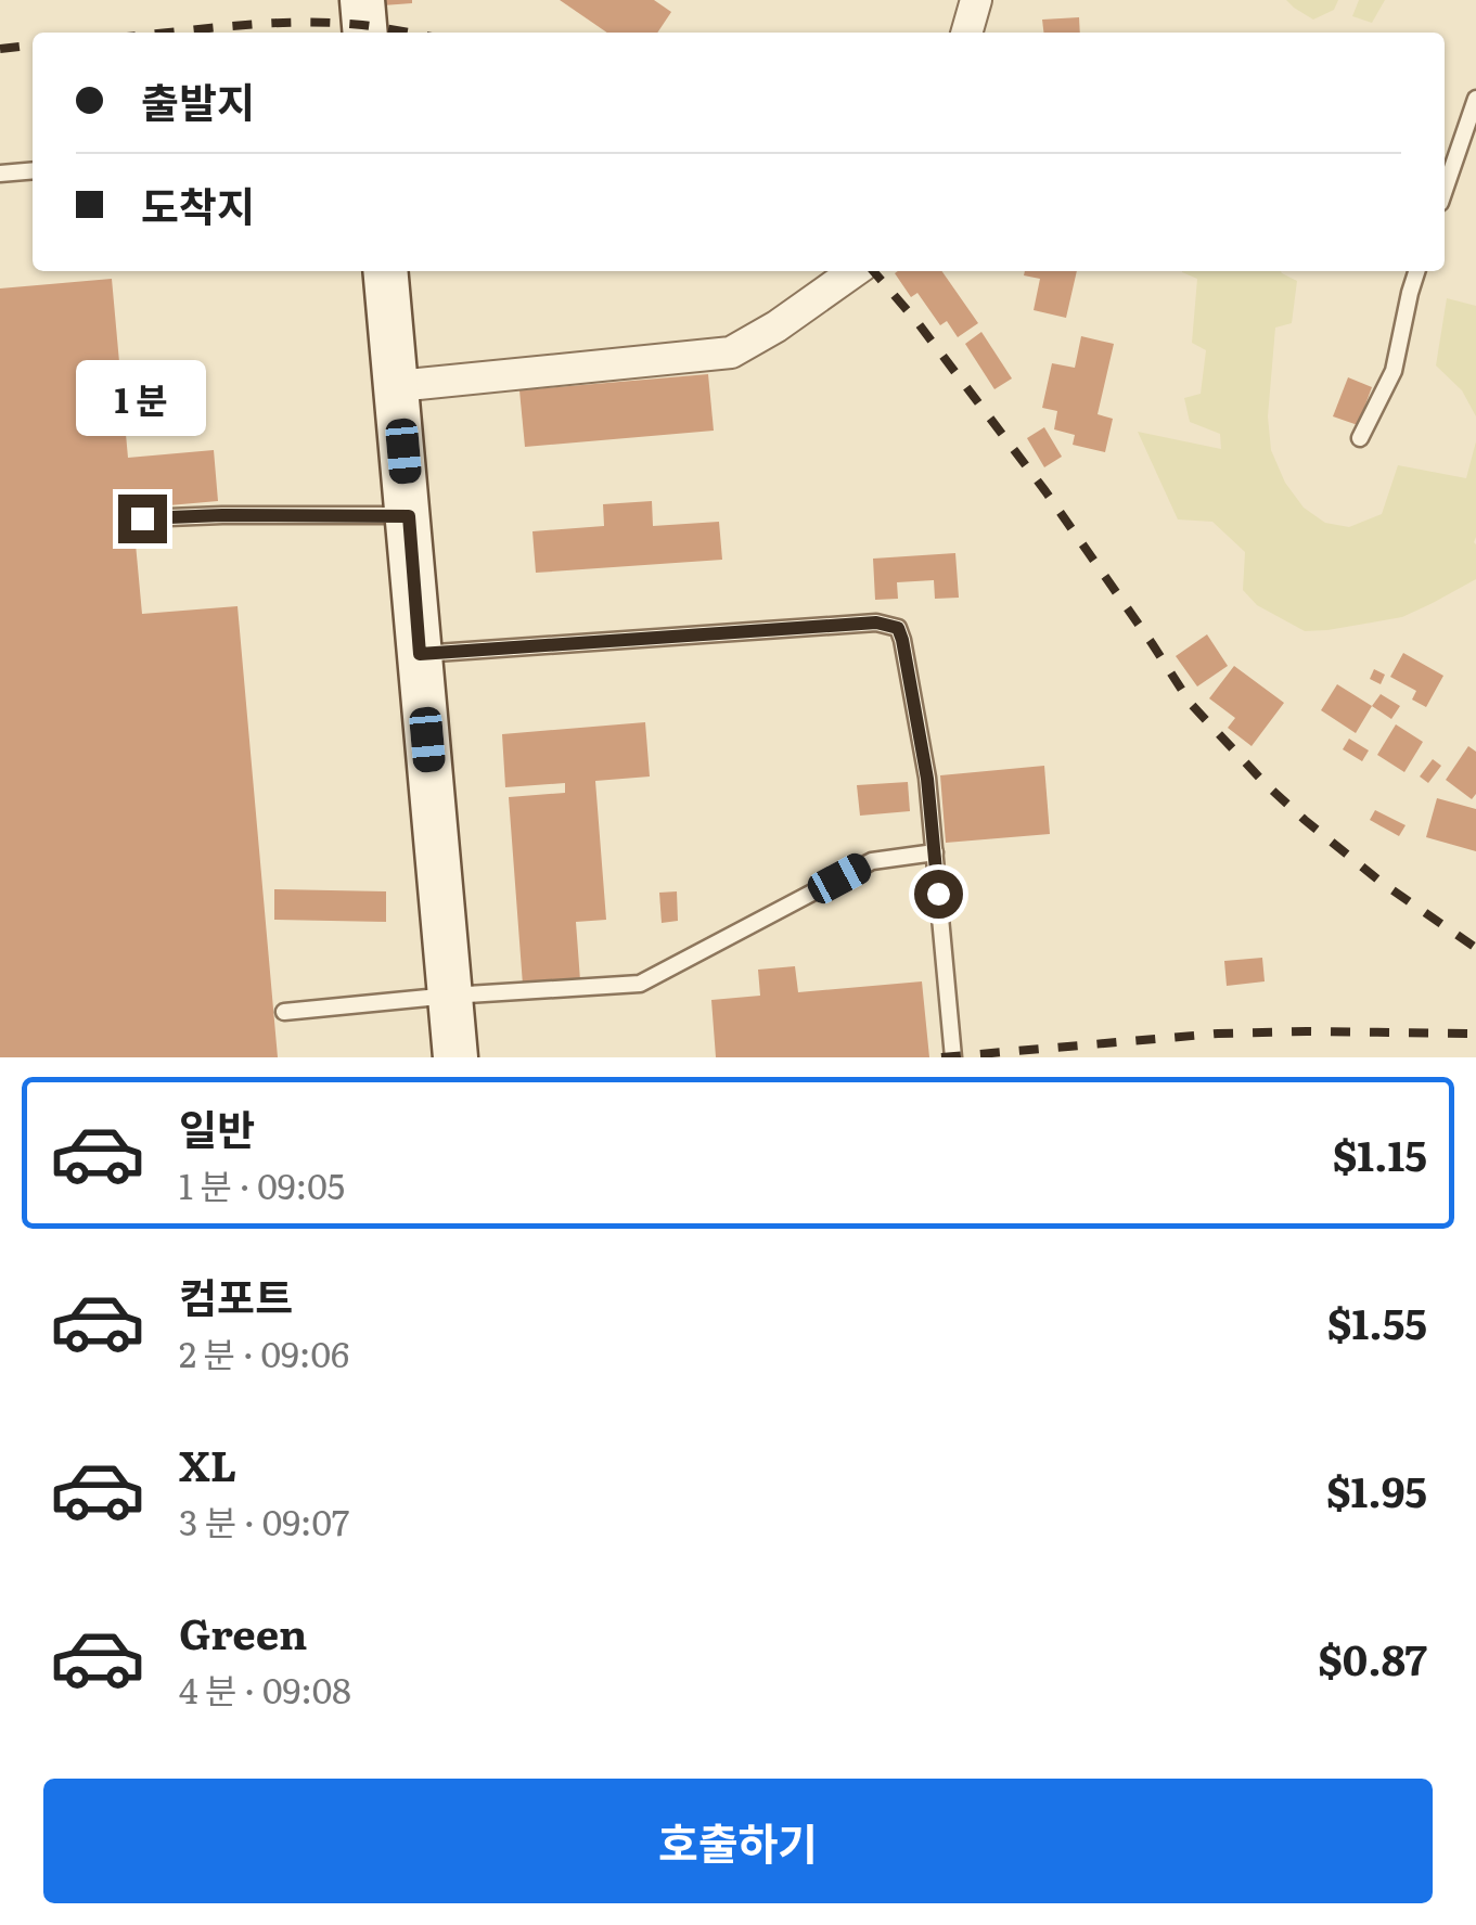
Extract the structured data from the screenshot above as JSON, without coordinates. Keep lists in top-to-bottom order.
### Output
{
  "page": {
    "banner": ["출발지", "도착지"],
    "bubble": "1 분",
    "list": [
      {
        "name": "일반",
        "note": "1 분 · 09:05",
        "value": "$1.15"
      },
      {
        "name": "컴포트",
        "note": "2 분 · 09:06",
        "value": "$1.55"
      },
      {
        "name": "XL",
        "note": "3 분 · 09:07",
        "value": "$1.95"
      },
      {
        "name": "Green",
        "note": "4 분 · 09:08",
        "value": "$0.87"
      }
    ],
    "buttons": "호출하기"
  }
}
